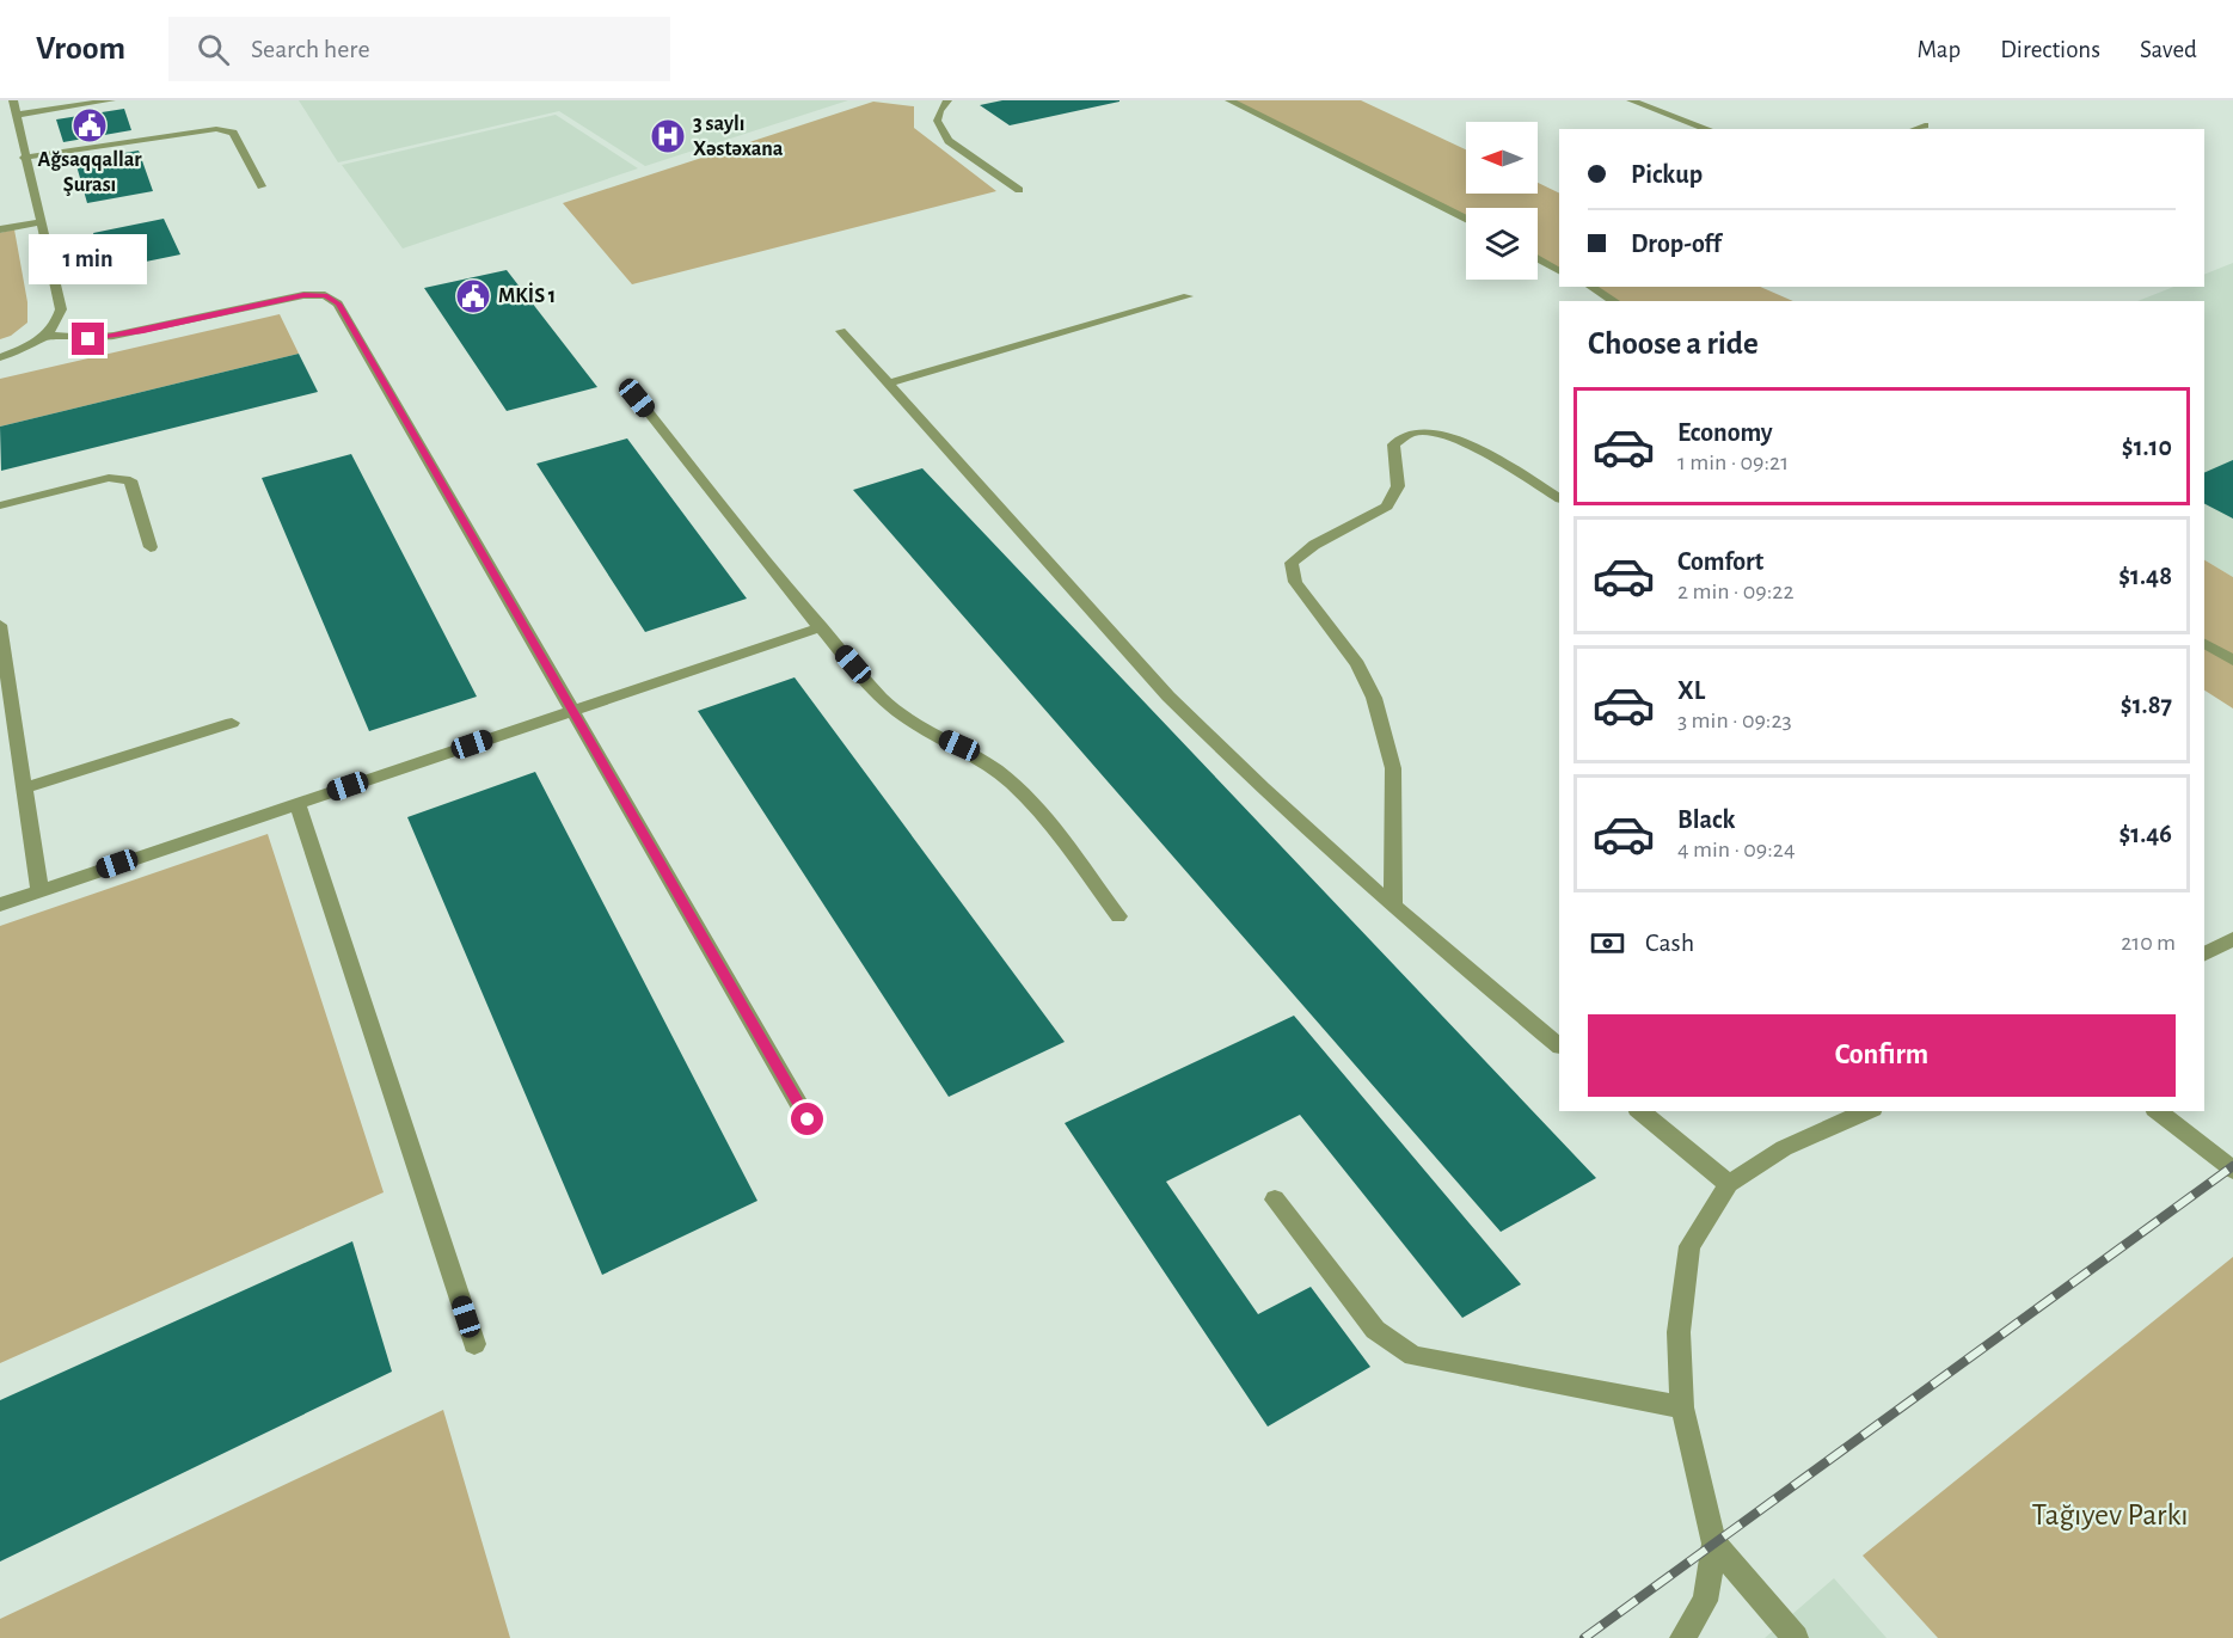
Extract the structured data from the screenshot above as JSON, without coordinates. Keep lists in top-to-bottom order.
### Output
{
  "parks": ["Tağıyev Parkı"],
  "places": {
    "public building": ["Ağsaqqallar Şurası", "MKİS 1"],
    "hospital": ["3 saylı Xəstəxana"]
  },
  "north": "left",
  "page": {
    "header": "Vroom",
    "search": "Search here",
    "nav": ["Map", "Directions", "Saved"],
    "banner": ["Pickup", "Drop-off"],
    "bubble": "1 min",
    "heading": "Choose a ride",
    "list": [
      {
        "name": "Economy",
        "note": "1 min · 09:21",
        "value": "$1.10"
      },
      {
        "name": "Comfort",
        "note": "2 min · 09:22",
        "value": "$1.48"
      },
      {
        "name": "XL",
        "note": "3 min · 09:23",
        "value": "$1.87"
      },
      {
        "name": "Black",
        "note": "4 min · 09:24",
        "value": "$1.46"
      }
    ],
    "pay": ["Cash", "210 m"],
    "buttons": "Confirm"
  }
}
